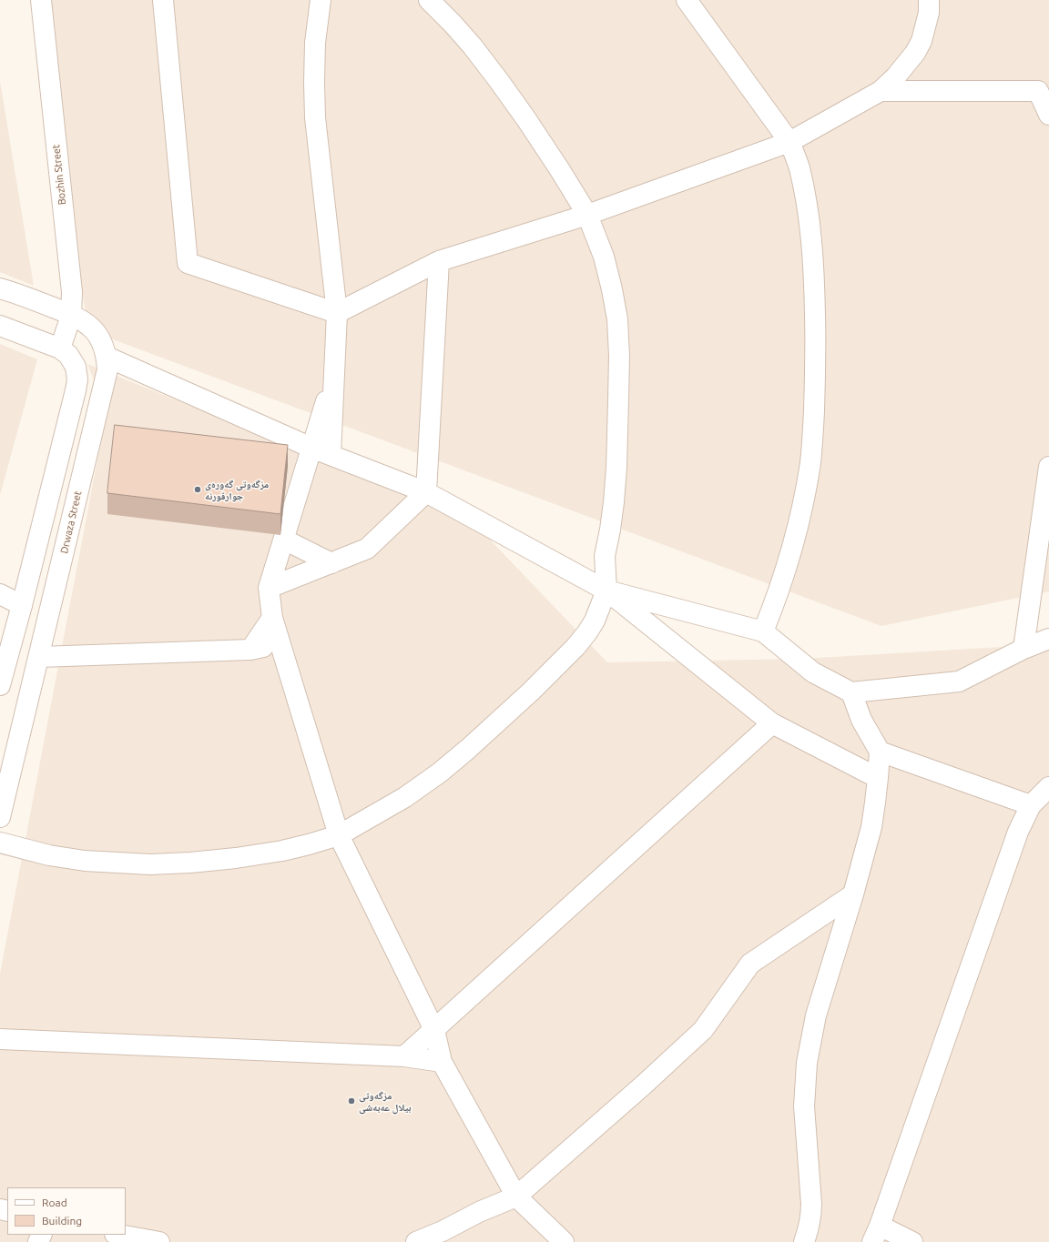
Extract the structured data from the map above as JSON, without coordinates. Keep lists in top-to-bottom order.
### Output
{
  "streets": {
    "street": ["Bozhin Street", "Drwaza Street"]
  },
  "crossings": [
    ["Bozhin Street", "Drwaza Street"]
  ],
  "places": ["مزگەوتی گەورەی جوارقورنە", "مزگەوتی بیلال عەبەشی"],
  "legend": ["Road", "Building"]
}
